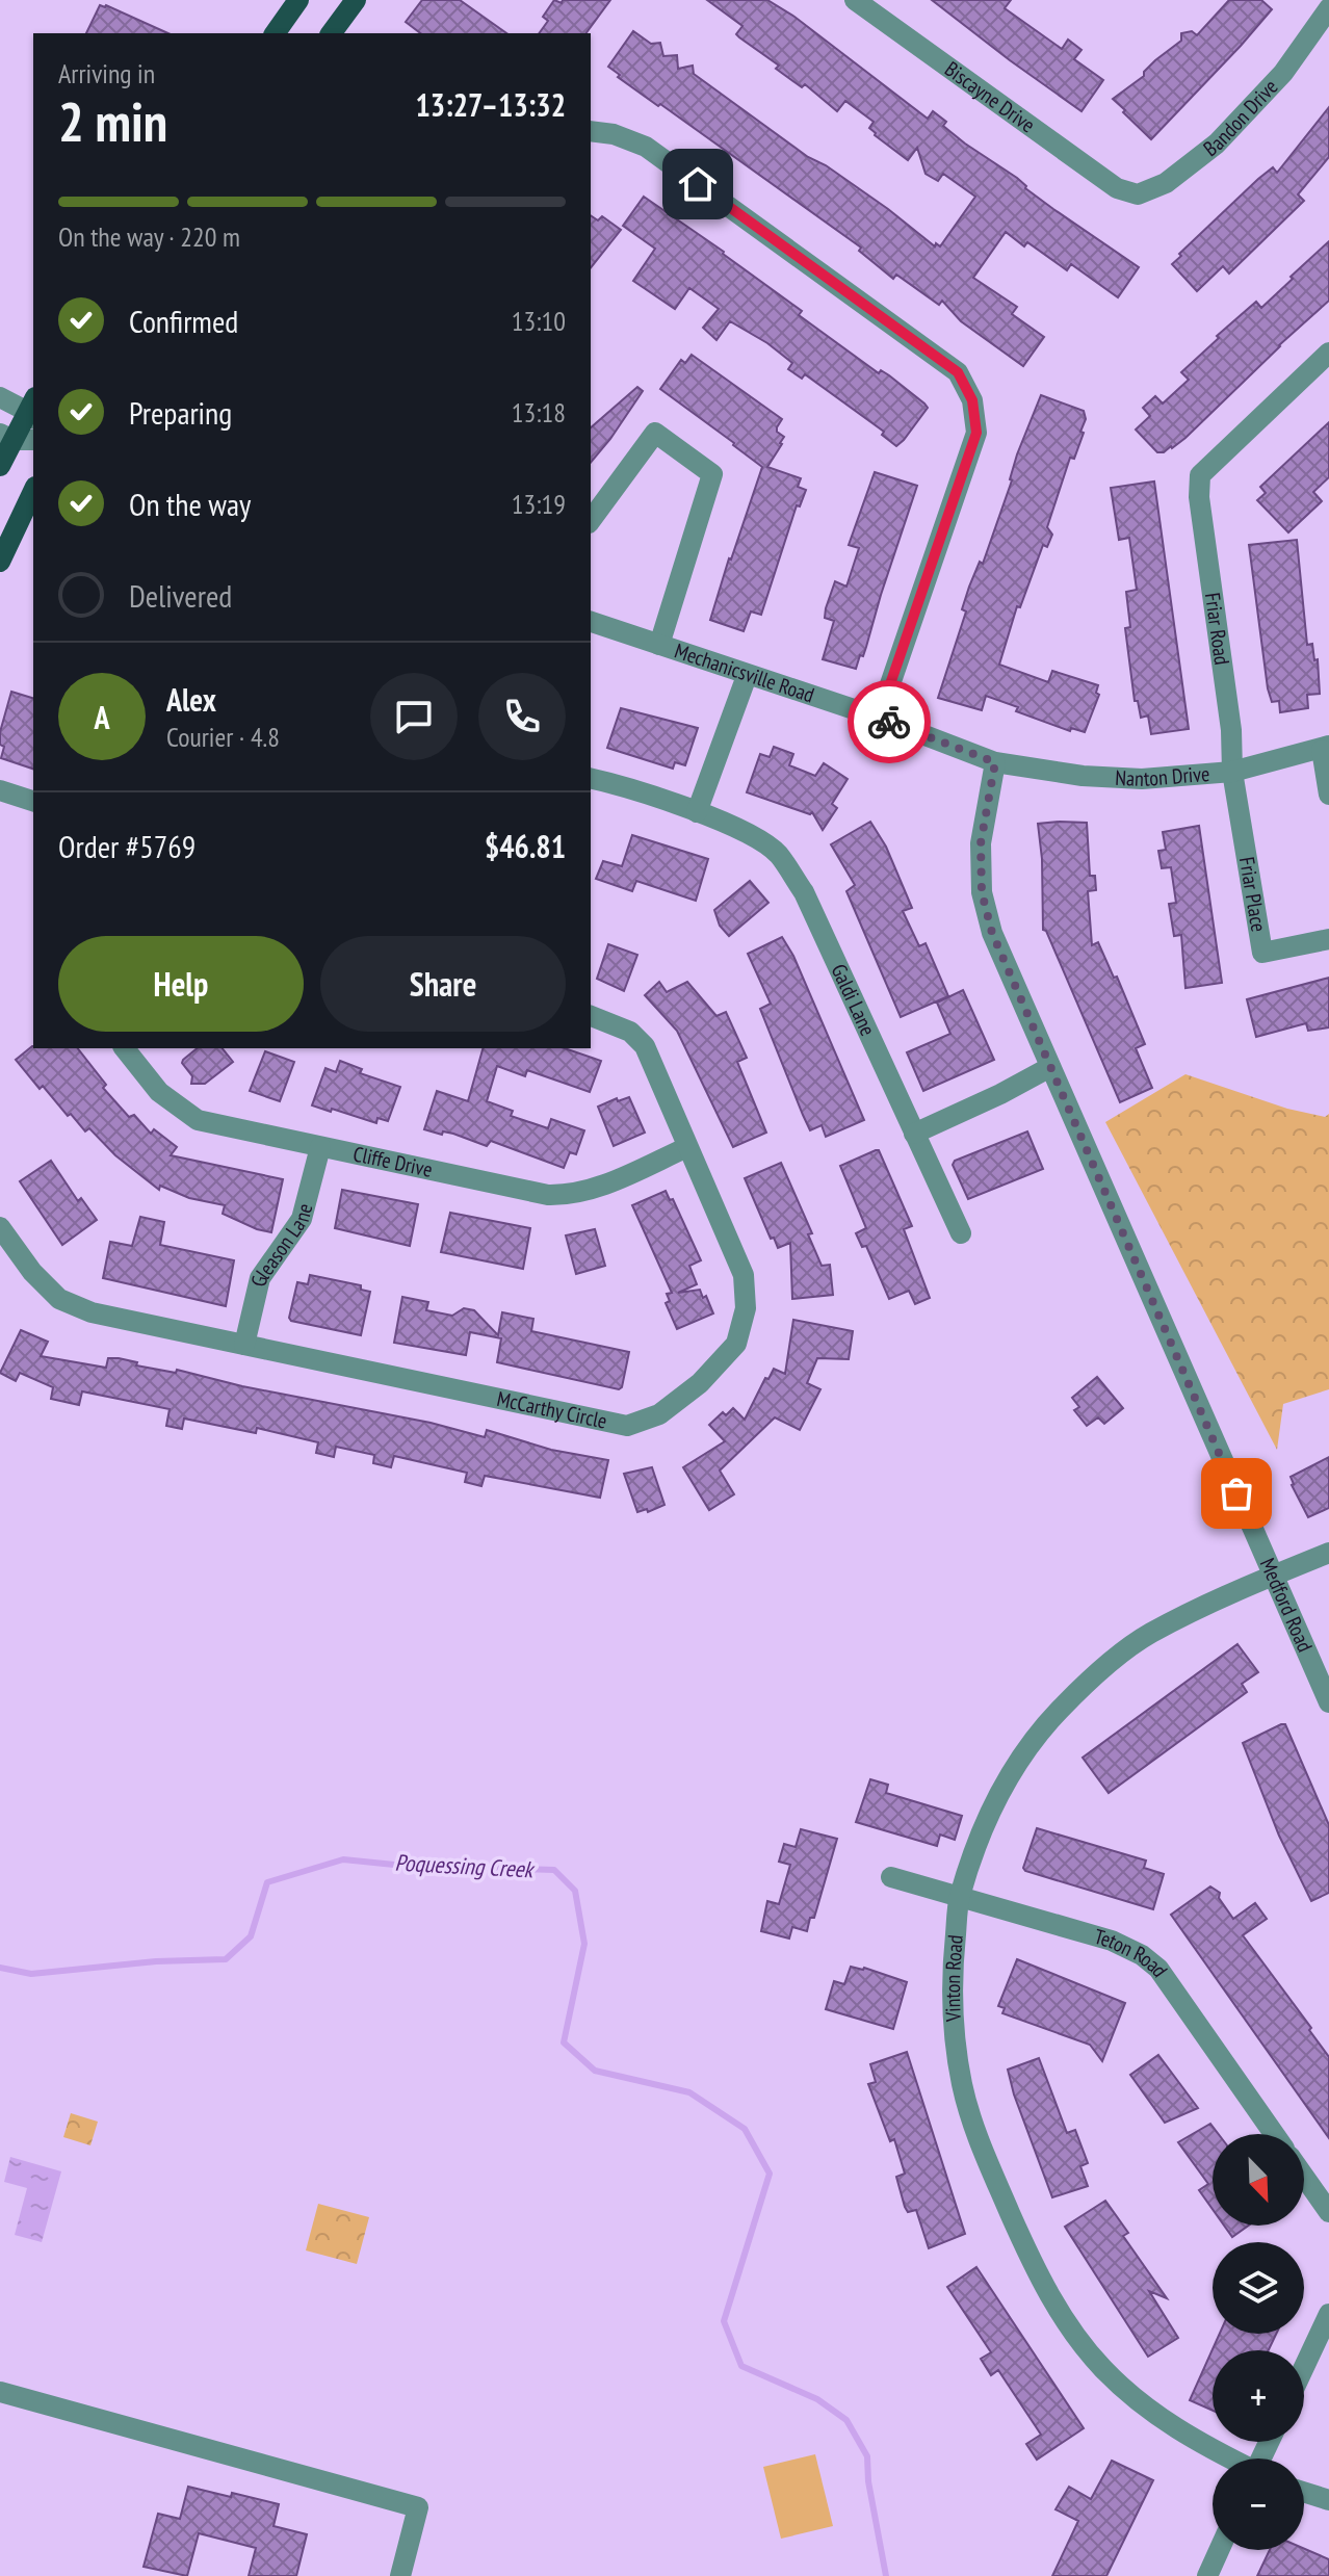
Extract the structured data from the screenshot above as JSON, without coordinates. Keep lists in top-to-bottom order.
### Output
{
  "streets": {
    "street": [
      "Biscayne Drive",
      "Bandon Drive",
      "Friar Road",
      "Mechanicsville Road",
      "Nanton Drive",
      "Friar Place",
      "Galdi Lane",
      "Cliffe Drive",
      "Gleason Lane",
      "McCarthy Circle",
      "Medford Road",
      "Teton Road",
      "Vinton Road"
    ]
  },
  "crossings": [
    ["Biscayne Drive", "Bandon Drive"],
    ["Friar Road", "Nanton Drive"],
    ["Friar Road", "Friar Place"],
    ["Mechanicsville Road", "Nanton Drive"],
    ["Mechanicsville Road", "Medford Road"],
    ["Nanton Drive", "Friar Place"],
    ["Nanton Drive", "Medford Road"],
    ["Cliffe Drive", "Gleason Lane"],
    ["Cliffe Drive", "McCarthy Circle"],
    ["Gleason Lane", "McCarthy Circle"],
    ["Medford Road", "Vinton Road"],
    ["Teton Road", "Vinton Road"]
  ],
  "water": ["Poquessing Creek"],
  "north": "bottom right",
  "page": {
    "heading": ["2 min", "Arriving in", "13:27–13:32"],
    "panel": [
      "Alex",
      "Courier · 4.8",
      "Order #5769",
      "$46.81"
    ],
    "bar": "On the way · 220 m",
    "list": [
      ["Confirmed", "13:10"],
      ["Preparing", "13:18"],
      ["On the way", "13:19"],
      "Delivered"
    ],
    "round": "A",
    "buttons": ["Help", "Share"],
    "map_buttons": ["+", "−"]
  }
}
